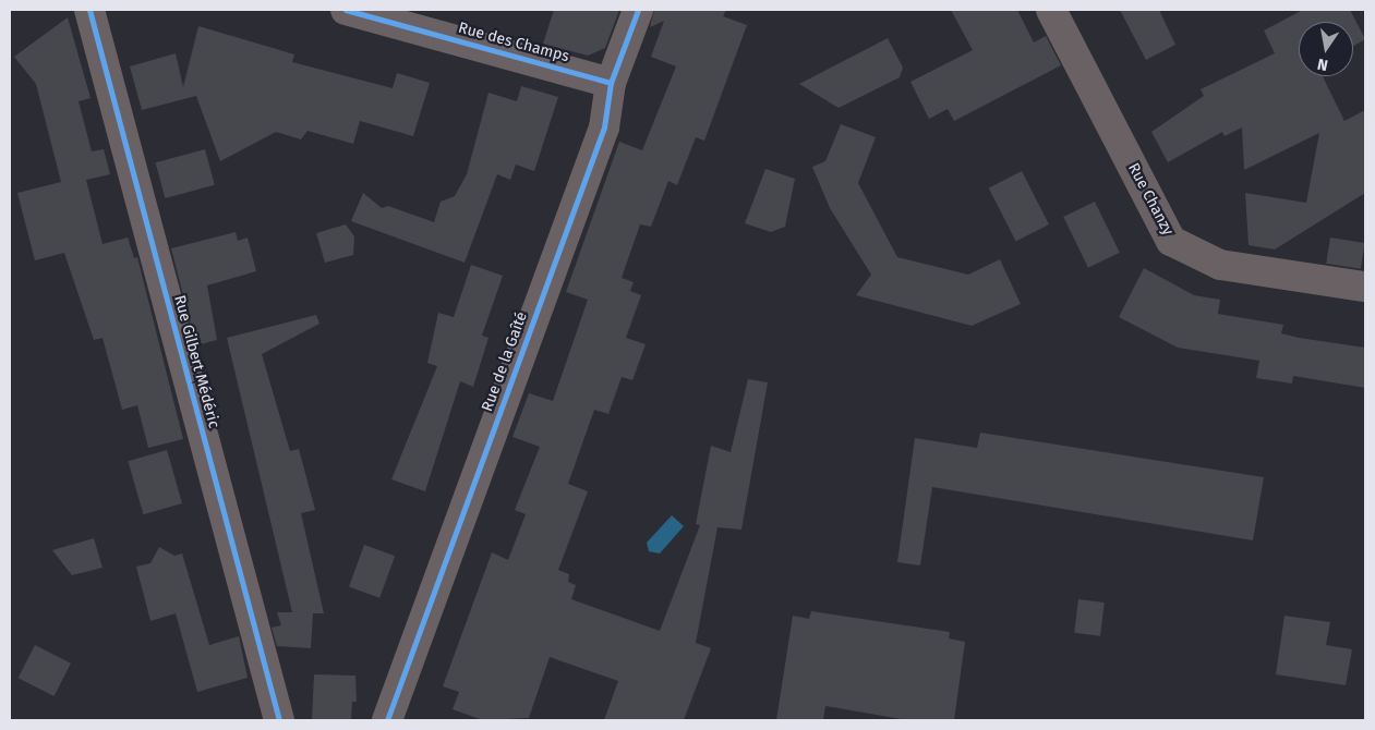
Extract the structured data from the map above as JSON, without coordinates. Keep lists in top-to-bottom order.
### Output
{
  "streets": {
    "street": [
      "Rue des Champs",
      "Rue Chanzy",
      "Rue Gilbert Médéric",
      "Rue de la Gaîté"
    ]
  },
  "crossings": [
    ["Rue des Champs", "Rue de la Gaîté"]
  ],
  "north": "bottom"
}
